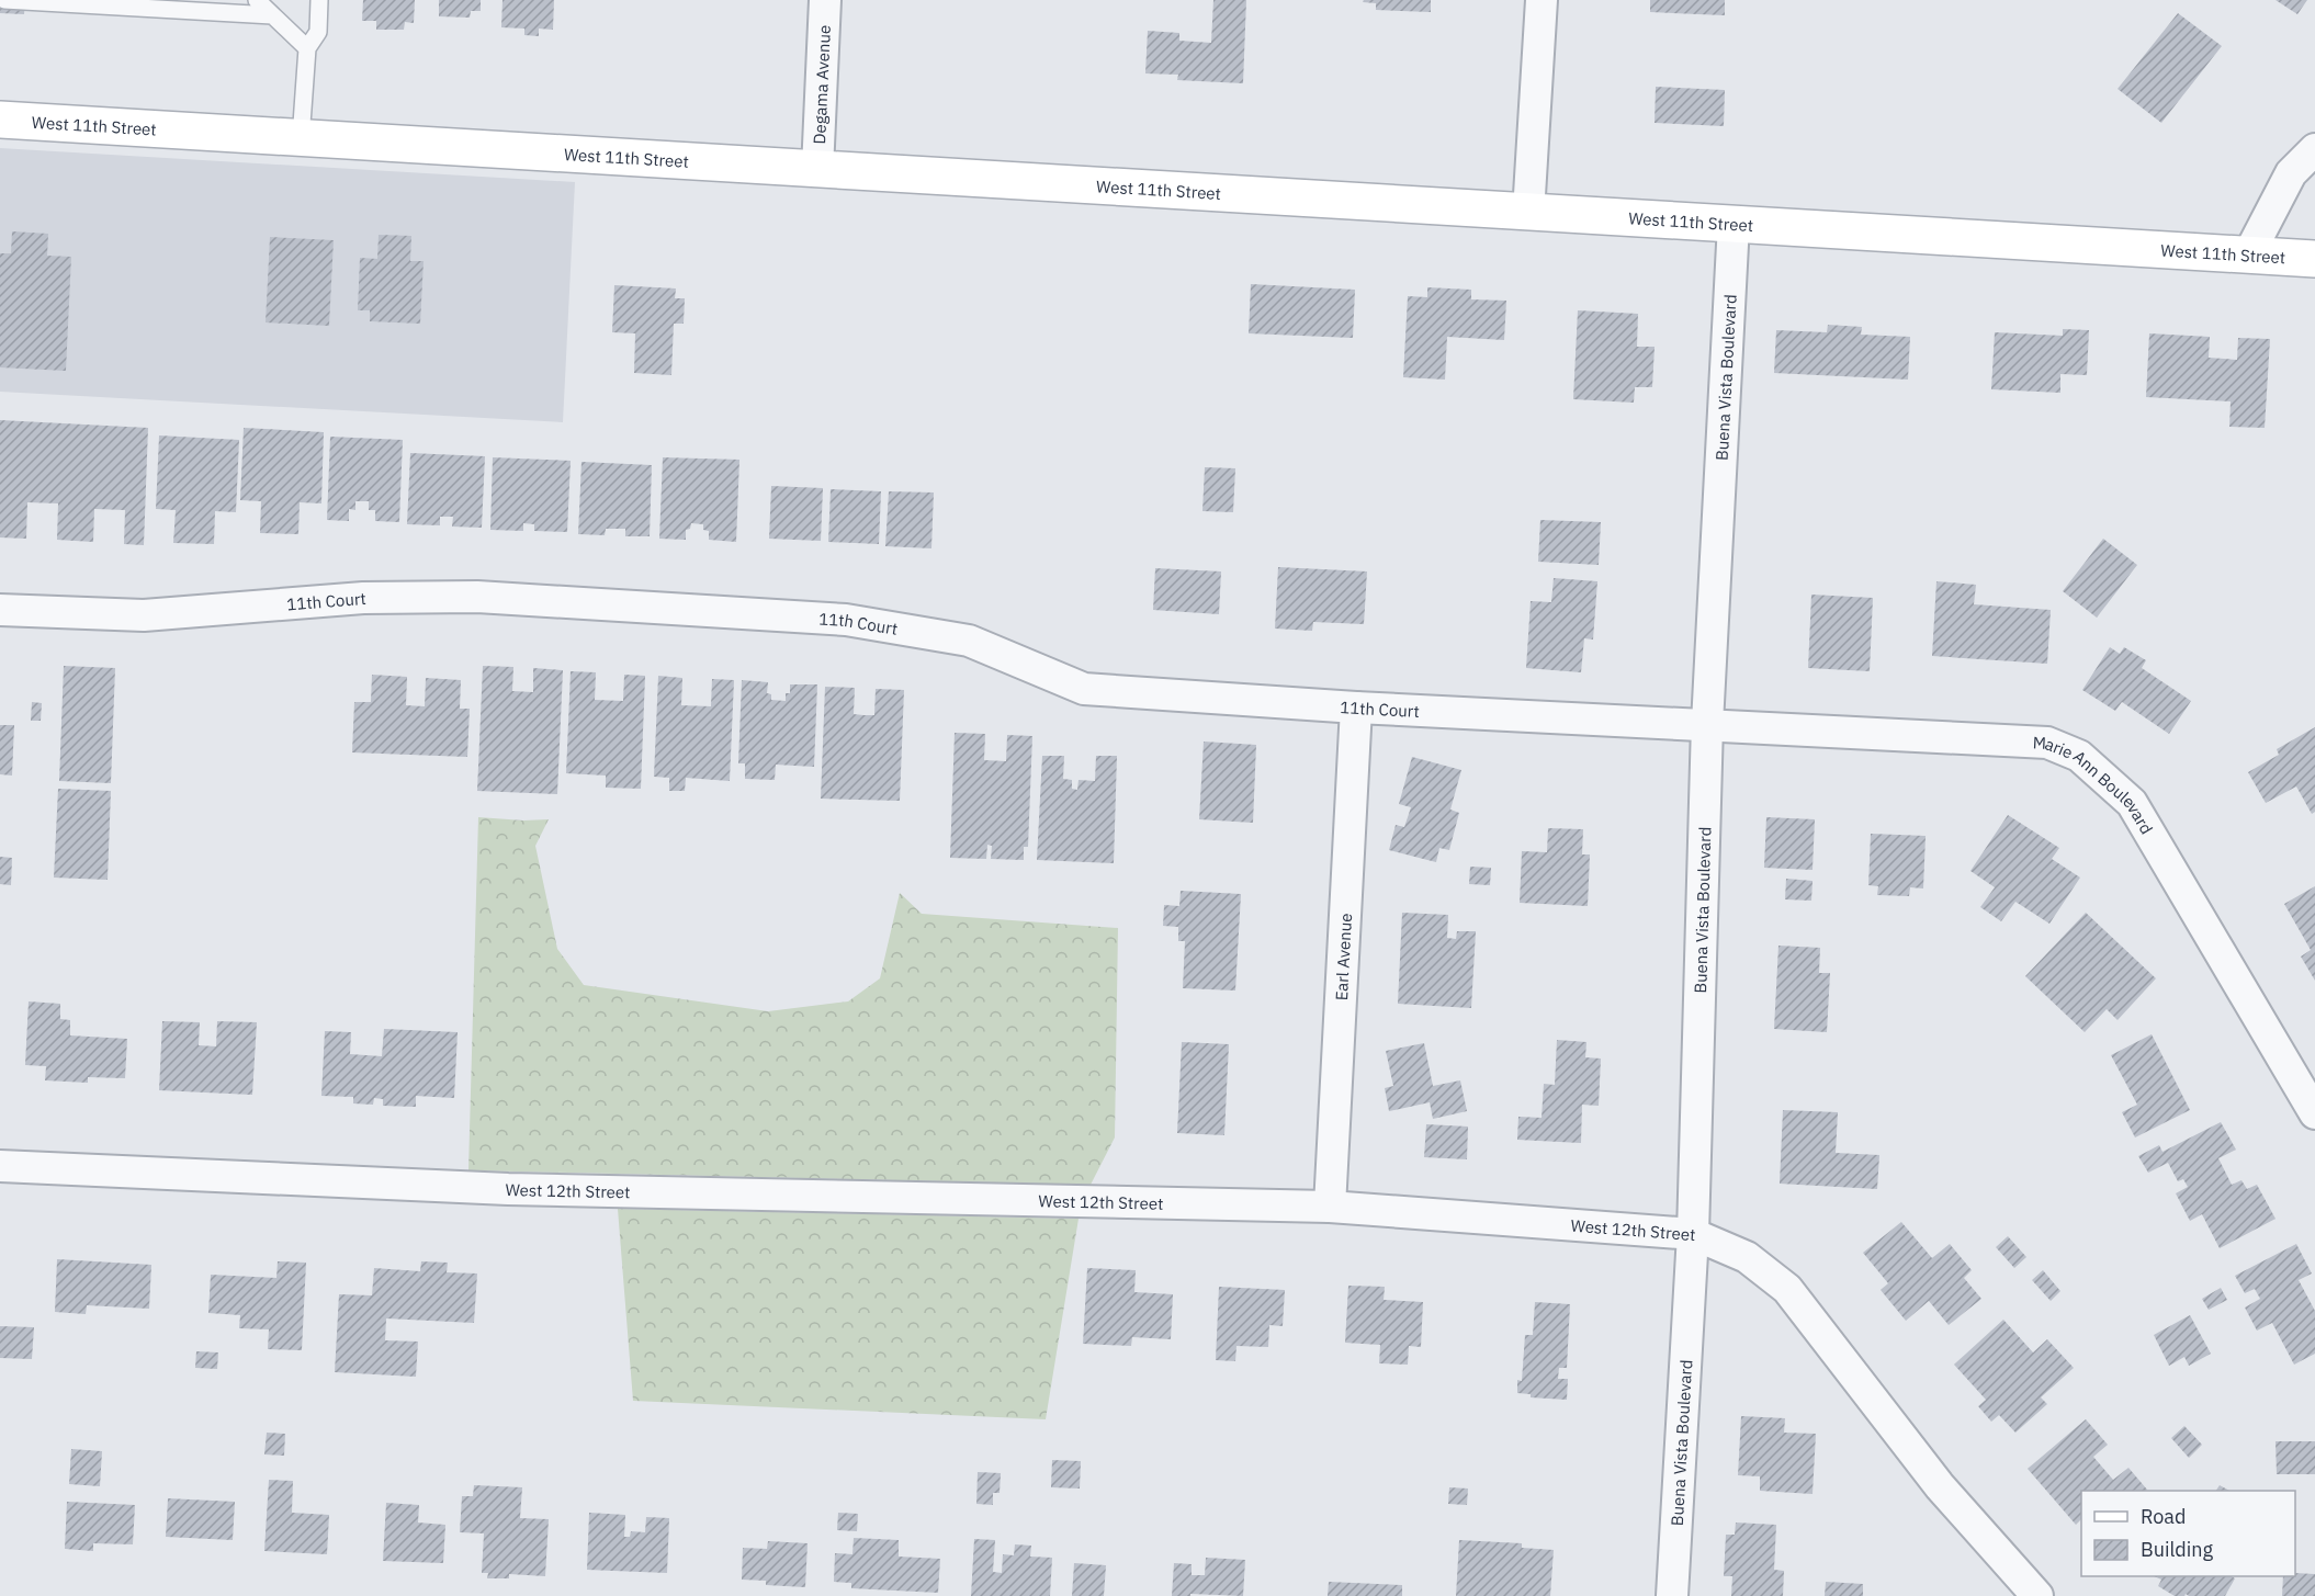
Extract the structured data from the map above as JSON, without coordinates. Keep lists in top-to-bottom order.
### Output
{
  "streets": {
    "main road": ["West 11th Street"],
    "street": [
      "Degama Avenue",
      "Buena Vista Boulevard",
      "11th Court",
      "Marie Ann Boulevard",
      "Earl Avenue",
      "West 12th Street"
    ]
  },
  "crossings": [
    ["Degama Avenue", "West 11th Street"],
    ["West 11th Street", "Buena Vista Boulevard"],
    ["Buena Vista Boulevard", "11th Court"],
    ["Buena Vista Boulevard", "Marie Ann Boulevard"],
    ["Buena Vista Boulevard", "West 12th Street"],
    ["11th Court", "Marie Ann Boulevard"],
    ["11th Court", "Earl Avenue"],
    ["Earl Avenue", "West 12th Street"]
  ],
  "legend": ["Road", "Building"]
}
